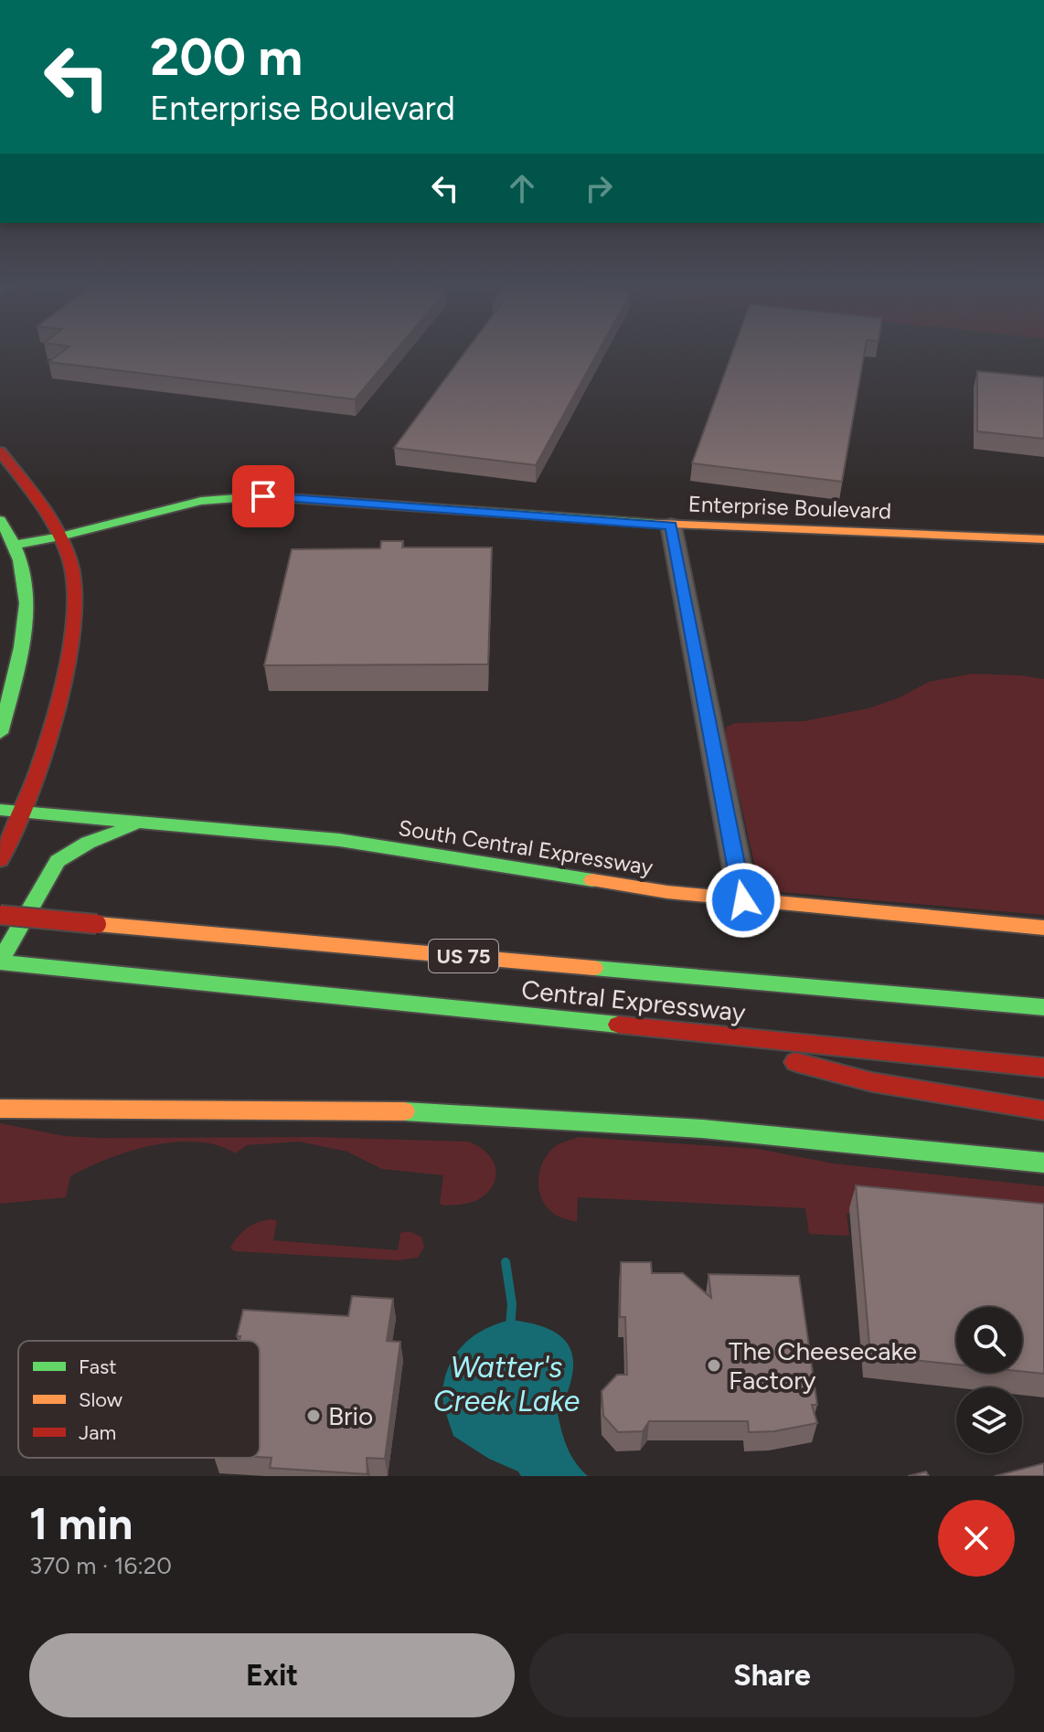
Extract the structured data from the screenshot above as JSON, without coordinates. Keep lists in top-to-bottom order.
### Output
{
  "streets": {
    "main road": [
      "Enterprise Boulevard",
      "South Central Expressway",
      "US 75",
      "Central Expressway"
    ]
  },
  "water": ["Watter's Creek Lake"],
  "places": ["The Cheesecake Factory", "Brio"],
  "legend": ["Fast", "Slow", "Jam"],
  "page": {
    "turn": ["200 m", "Enterprise Boulevard"],
    "heading": ["1 min", "370 m · 16:20"],
    "buttons": ["Exit", "Share"]
  }
}
